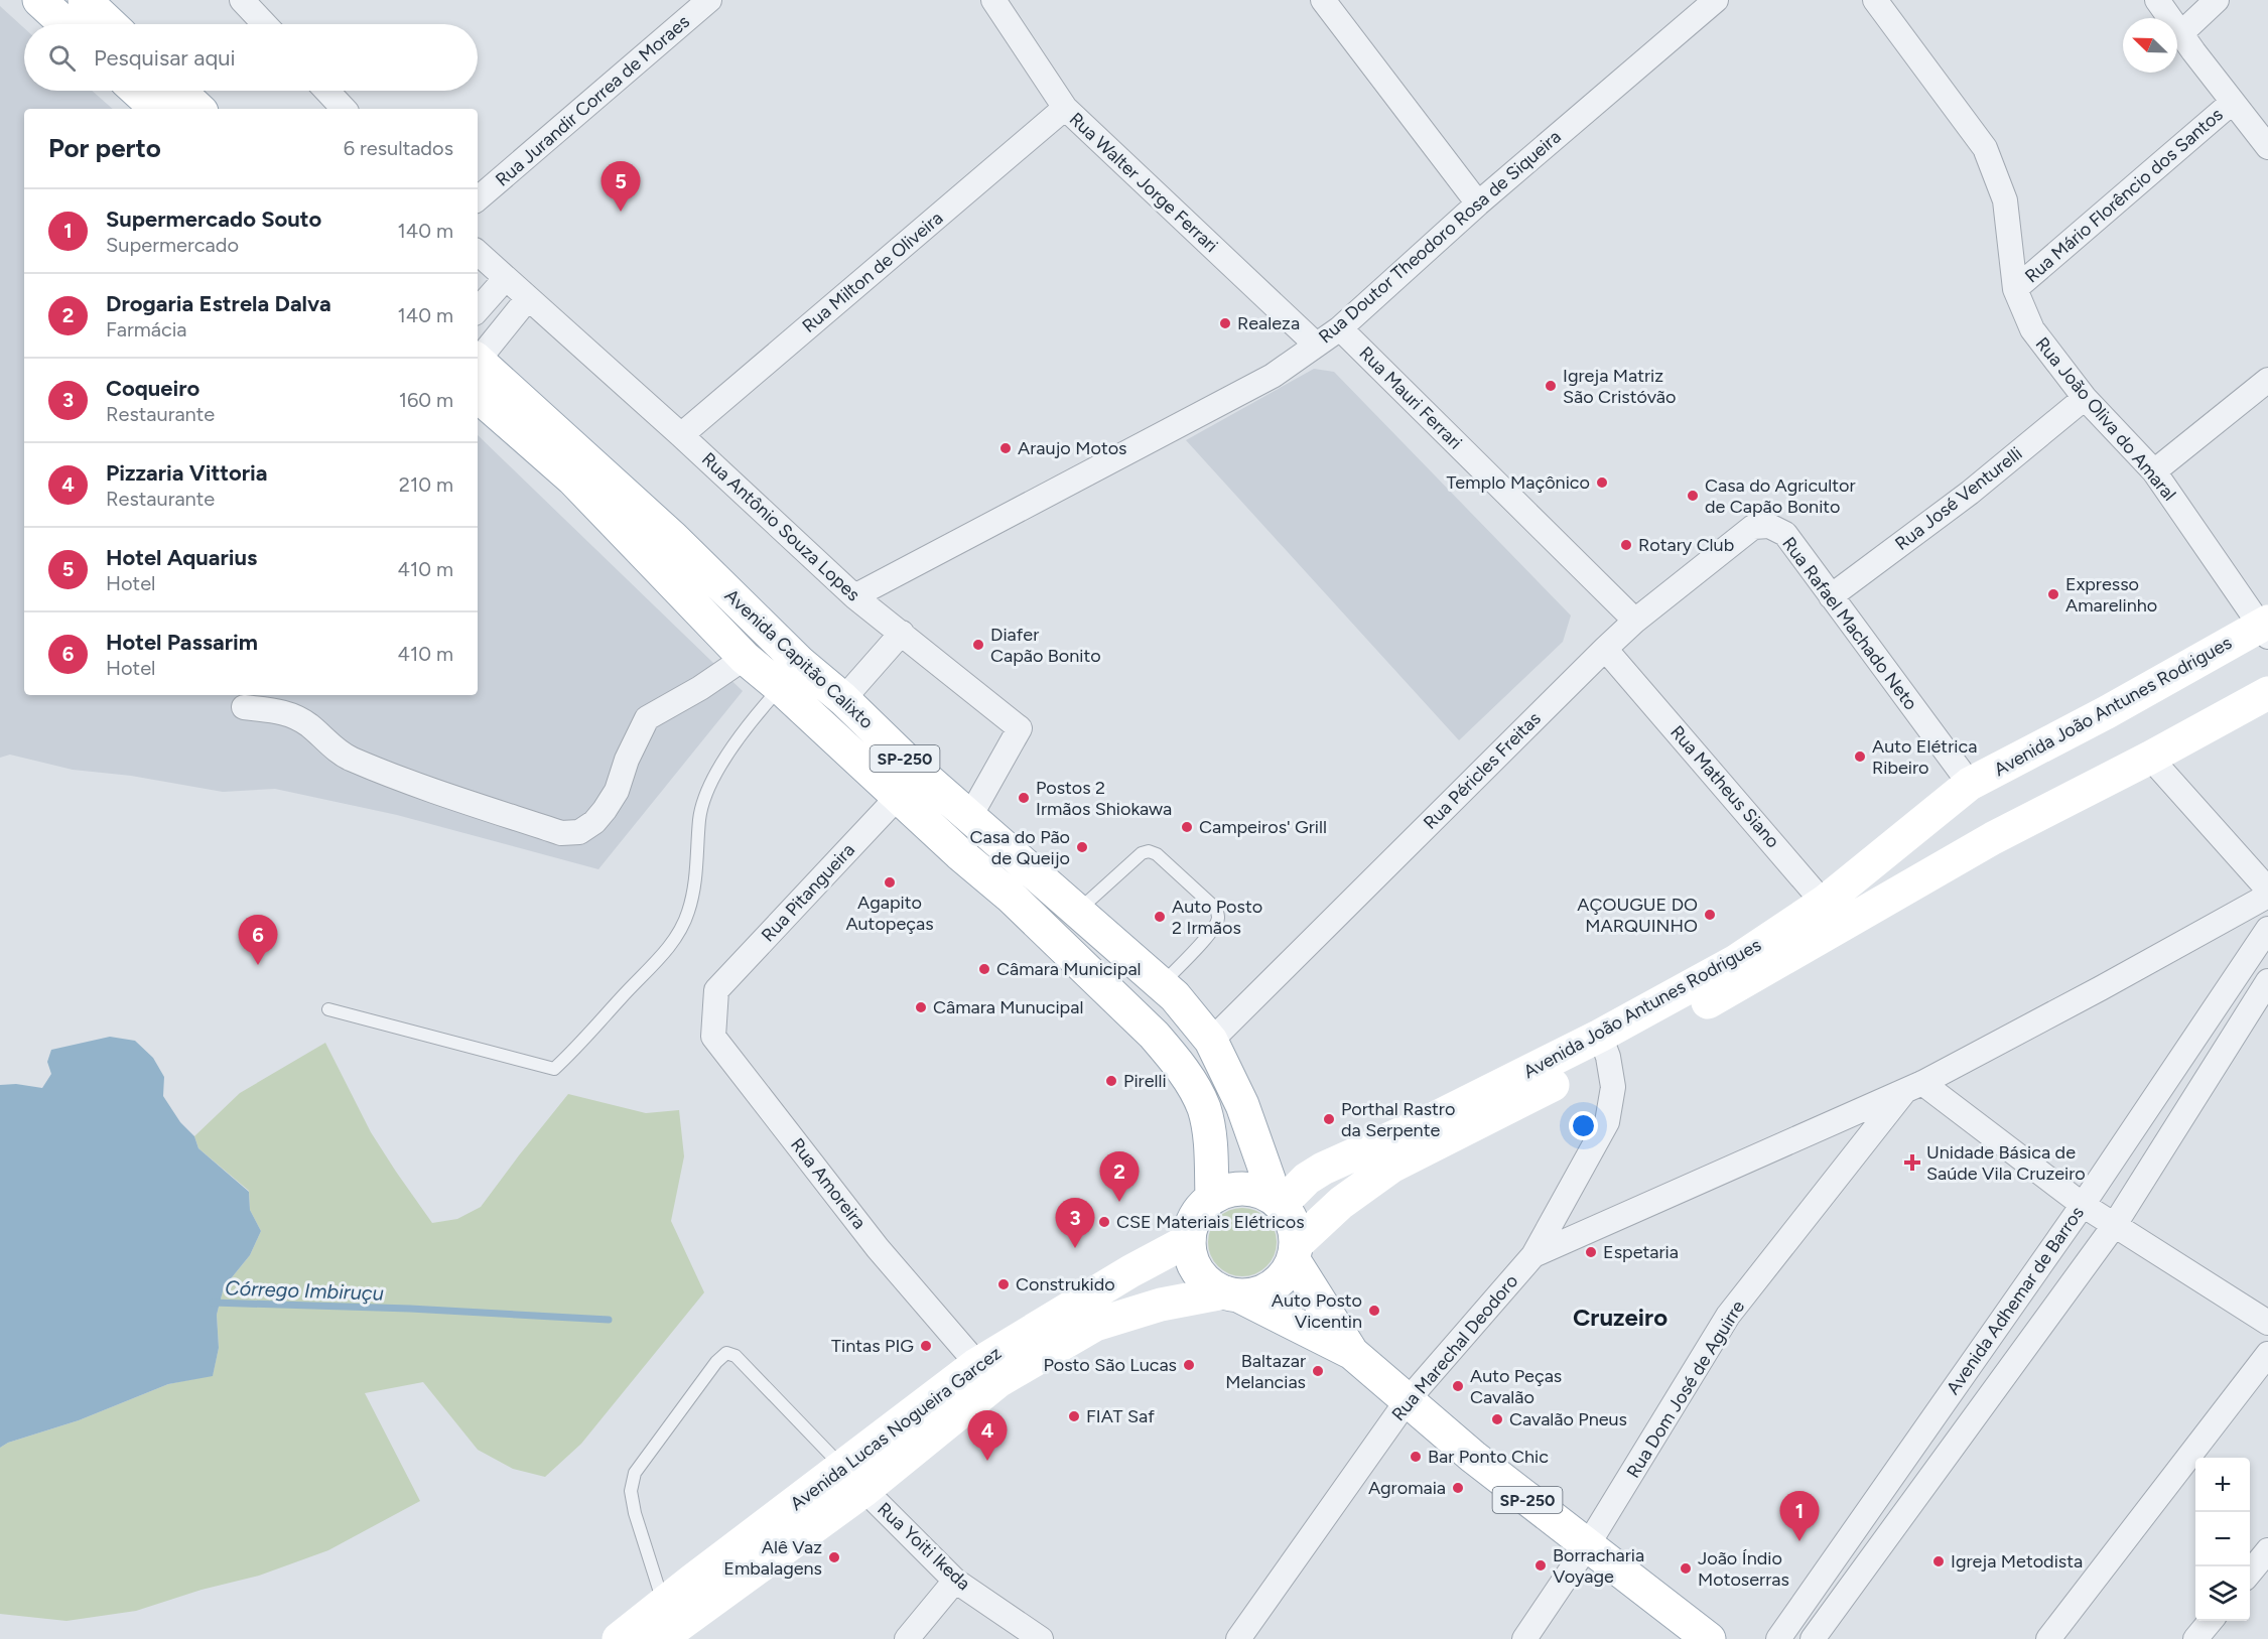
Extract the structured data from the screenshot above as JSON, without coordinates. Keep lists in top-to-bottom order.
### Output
{
  "streets": {
    "main road": [
      "Avenida Capitão Calixto",
      "Avenida João Antunes Rodrigues",
      "SP-250",
      "Avenida Lucas Nogueira Garcez"
    ],
    "street": [
      "Rua Jurandir Correa de Moraes",
      "Rua Walter Jorge Ferrari",
      "Rua Mário Florêncio dos Santos",
      "Rua Doutor Theodoro Rosa de Siqueira",
      "Rua Milton de Oliveira",
      "Rua Mauri Ferrari",
      "Rua João Oliva do Amaral",
      "Rua José Venturelli",
      "Rua Antônio Souza Lopes",
      "Rua Rafael Machado Neto",
      "Rua Péricles Freitas",
      "Rua Matheus Siano",
      "Rua Pitangueira",
      "Rua Amoreira",
      "Avenida Adhemar de Barros",
      "Rua Marechal Deodoro",
      "Rua Dom José de Aguirre",
      "Rua Yoiti Ikeda"
    ]
  },
  "crossings": [
    ["Rua Walter Jorge Ferrari", "Rua Doutor Theodoro Rosa de Siqueira"],
    ["Rua Walter Jorge Ferrari", "Rua Milton de Oliveira"],
    ["Rua Mário Florêncio dos Santos", "Rua João Oliva do Amaral"],
    ["Rua Doutor Theodoro Rosa de Siqueira", "Rua Mauri Ferrari"],
    ["Rua Doutor Theodoro Rosa de Siqueira", "Rua Antônio Souza Lopes"],
    ["Rua Milton de Oliveira", "Rua Antônio Souza Lopes"],
    ["Rua Mauri Ferrari", "Rua Péricles Freitas"],
    ["Rua João Oliva do Amaral", "Rua José Venturelli"],
    ["Rua João Oliva do Amaral", "Avenida João Antunes Rodrigues"],
    ["Rua José Venturelli", "Rua Rafael Machado Neto"],
    ["Rua Antônio Souza Lopes", "Avenida Capitão Calixto"],
    ["Rua Rafael Machado Neto", "Avenida João Antunes Rodrigues"],
    ["Rua Rafael Machado Neto", "Rua Péricles Freitas"],
    ["Avenida Capitão Calixto", "Avenida João Antunes Rodrigues"],
    ["Avenida Capitão Calixto", "SP-250"],
    ["Avenida Capitão Calixto", "Rua Péricles Freitas"],
    ["Avenida Capitão Calixto", "Rua Pitangueira"],
    ["Avenida Capitão Calixto", "Avenida Lucas Nogueira Garcez"],
    ["Avenida João Antunes Rodrigues", "SP-250"],
    ["Avenida João Antunes Rodrigues", "Rua Matheus Siano"],
    ["Avenida João Antunes Rodrigues", "Rua Marechal Deodoro"],
    ["Avenida João Antunes Rodrigues", "Avenida Lucas Nogueira Garcez"],
    ["SP-250", "Rua Marechal Deodoro"],
    ["SP-250", "Rua Dom José de Aguirre"],
    ["SP-250", "Avenida Lucas Nogueira Garcez"],
    ["Rua Péricles Freitas", "Rua Matheus Siano"],
    ["Rua Pitangueira", "Rua Amoreira"],
    ["Rua Amoreira", "Avenida Lucas Nogueira Garcez"],
    ["Avenida Lucas Nogueira Garcez", "Rua Yoiti Ikeda"]
  ],
  "districts": ["Cruzeiro"],
  "water": ["Córrego Imbiruçu"],
  "places": {
    "other": [
      "Realeza",
      "Igreja Matriz São Cristóvão",
      "Araujo Motos",
      "Templo Maçônico",
      "Casa do Agricultor de Capão Bonito",
      "Rotary Club",
      "Expresso Amarelinho",
      "Diafer Capão Bonito",
      "Auto Elétrica Ribeiro",
      "Postos 2 Irmãos Shiokawa",
      "Campeiros' Grill",
      "Casa do Pão de Queijo",
      "Agapito Autopeças",
      "AÇOUGUE DO MARQUINHO",
      "Auto Posto 2 Irmãos",
      "Câmara Municipal",
      "Câmara Munucipal",
      "Pirelli",
      "Porthal Rastro da Serpente",
      "CSE Materiais Elétricos",
      "Espetaria",
      "Construkido",
      "Auto Posto Vicentin",
      "Tintas PIG",
      "Posto São Lucas",
      "Baltazar Melancias",
      "Auto Peças Cavalão",
      "FIAT Saf",
      "Cavalão Pneus",
      "Bar Ponto Chic",
      "Agromaia",
      "Alê Vaz Embalagens",
      "Igreja Metodista",
      "Borracharia Voyage",
      "João Índio Motoserras"
    ],
    "health": ["Unidade Básica de Saúde Vila Cruzeiro"]
  },
  "north": "top left",
  "page": {
    "search": "Pesquisar aqui",
    "heading": ["Por perto", "6 resultados"],
    "pins": [
      "5",
      "6",
      "2",
      "3",
      "4",
      "1"
    ],
    "list": [
      {
        "mark": "1",
        "name": "Supermercado Souto",
        "note": "Supermercado",
        "value": "140 m"
      },
      {
        "mark": "2",
        "name": "Drogaria Estrela Dalva",
        "note": "Farmácia",
        "value": "140 m"
      },
      {
        "mark": "3",
        "name": "Coqueiro",
        "note": "Restaurante",
        "value": "160 m"
      },
      {
        "mark": "4",
        "name": "Pizzaria Vittoria",
        "note": "Restaurante",
        "value": "210 m"
      },
      {
        "mark": "5",
        "name": "Hotel Aquarius",
        "note": "Hotel",
        "value": "410 m"
      },
      {
        "mark": "6",
        "name": "Hotel Passarim",
        "note": "Hotel",
        "value": "410 m"
      }
    ],
    "map_buttons": ["+", "−"]
  }
}
